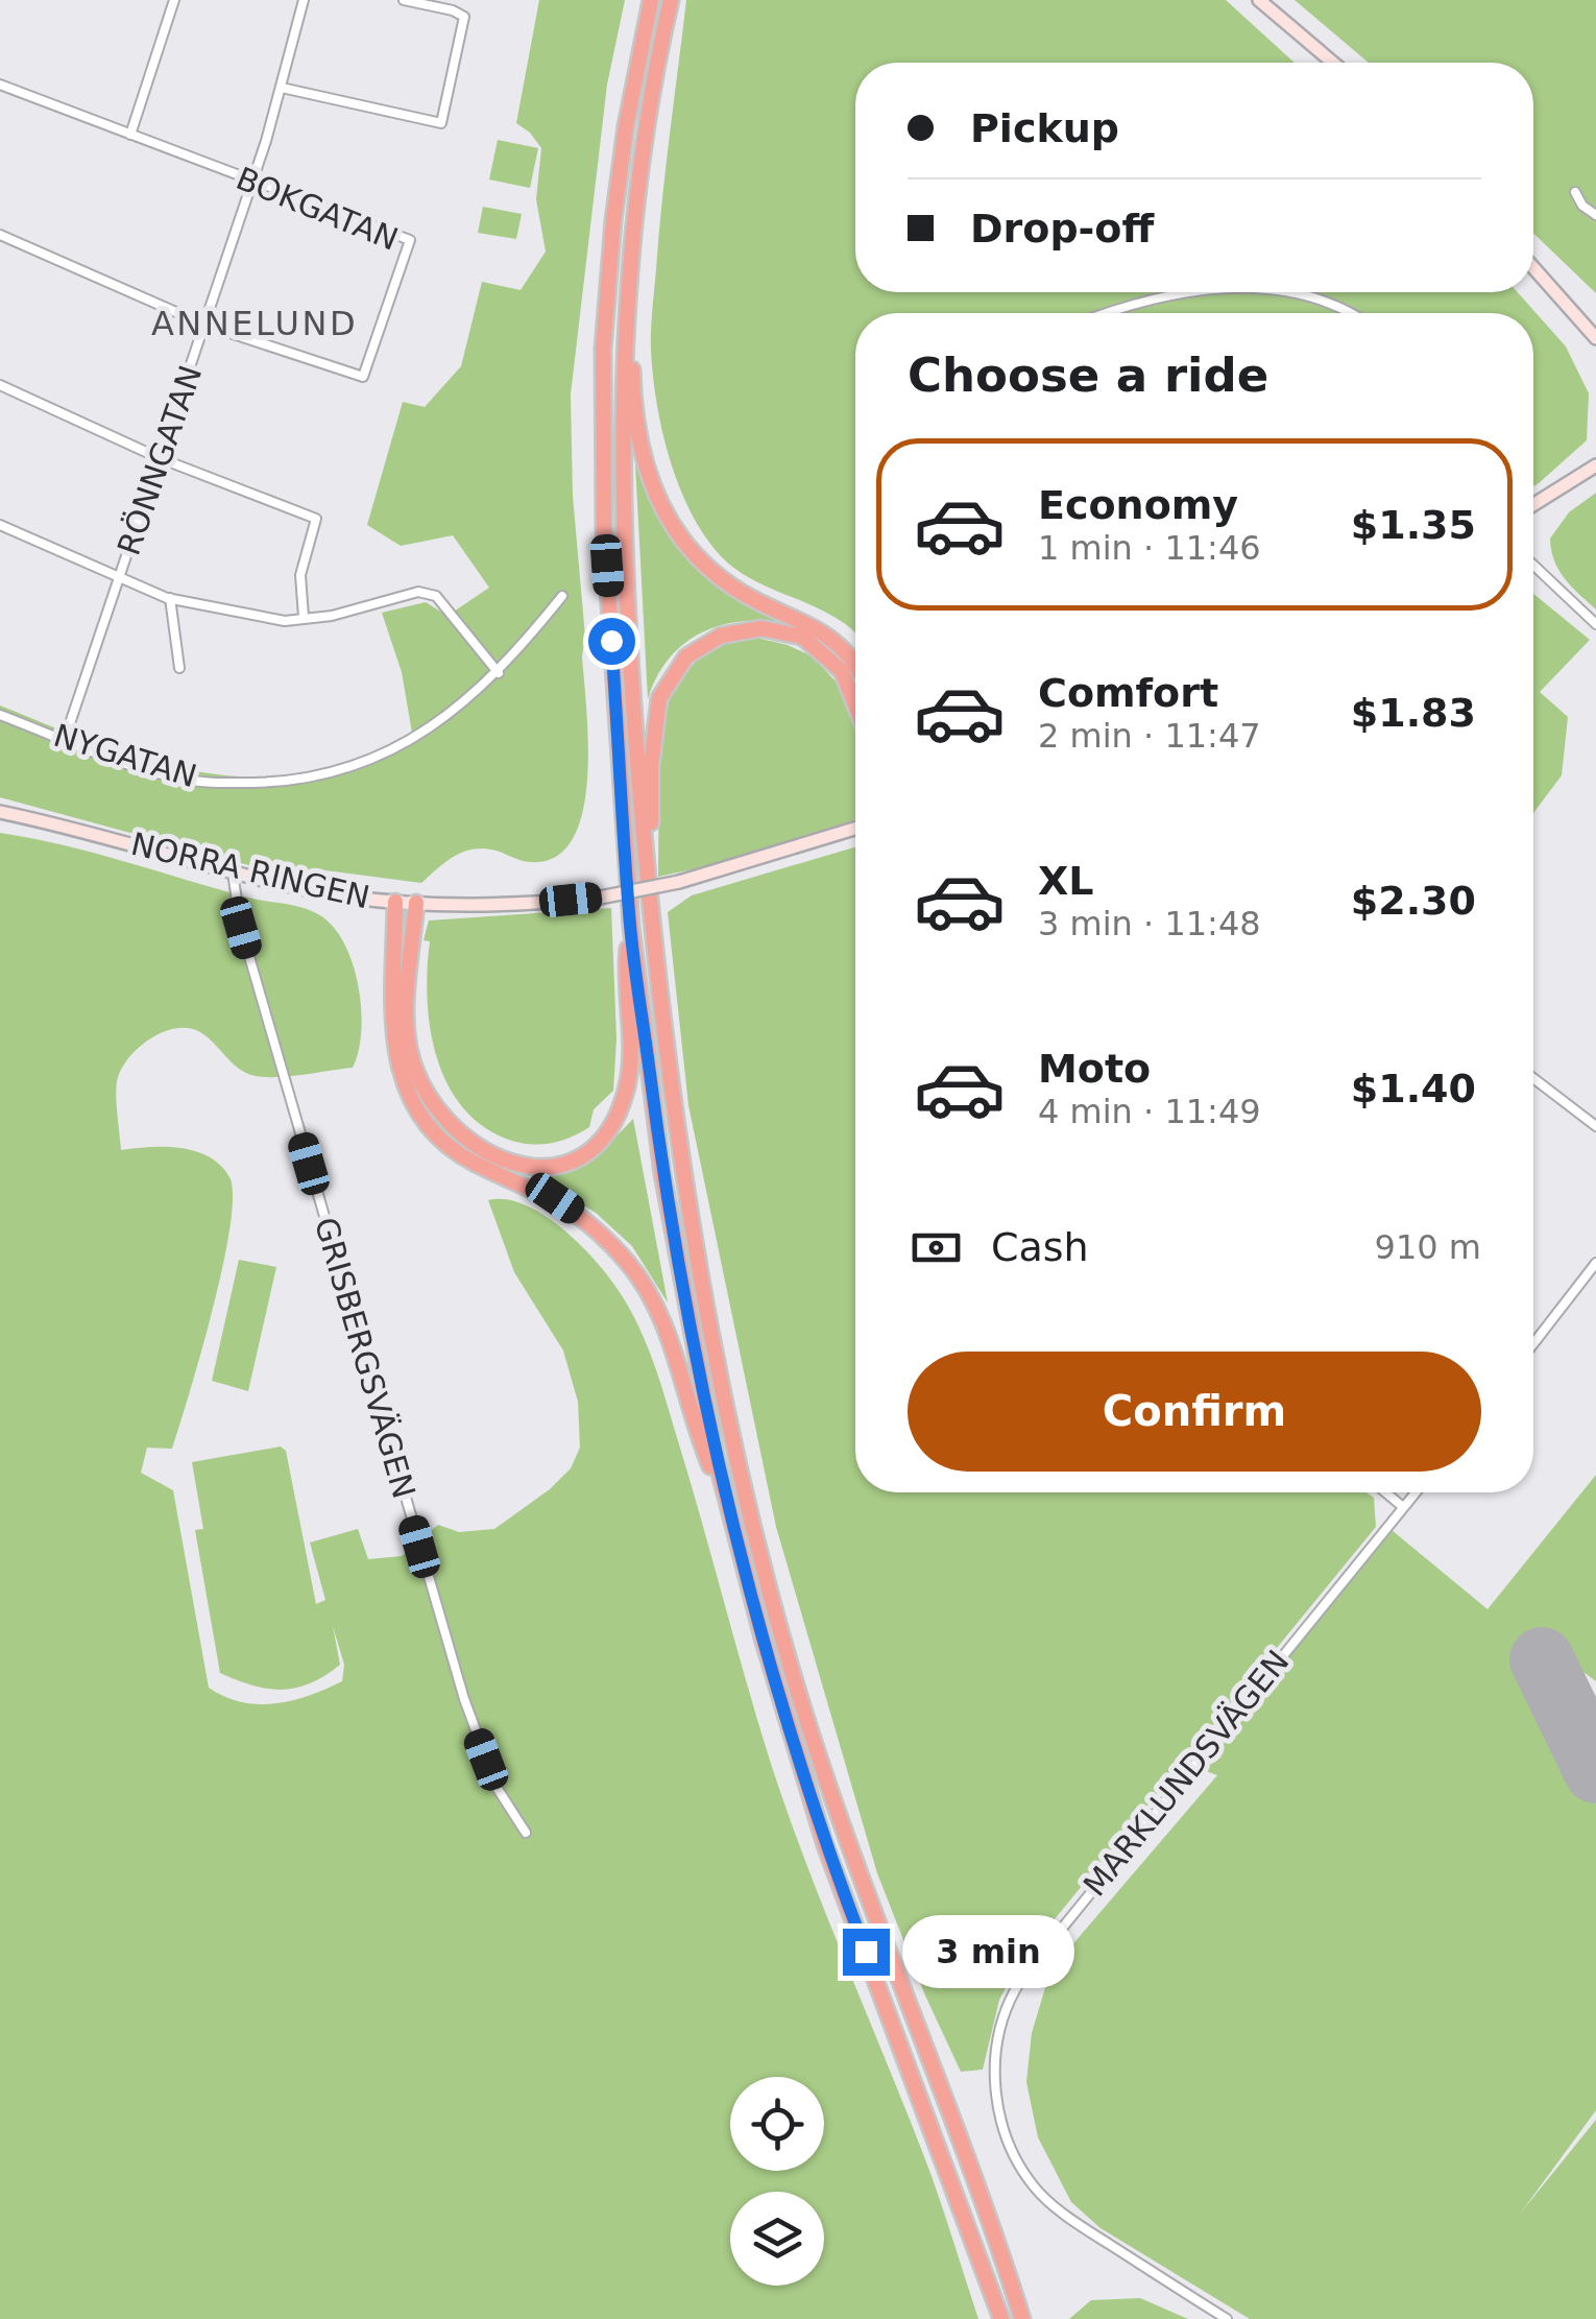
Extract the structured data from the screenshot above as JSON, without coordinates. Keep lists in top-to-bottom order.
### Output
{
  "streets": {
    "main road": ["NORRA RINGEN"],
    "street": [
      "BOKGATAN",
      "RÖNNGATAN",
      "NYGATAN",
      "GRISBERGSVÄGEN",
      "MARKLUNDSVÄGEN"
    ]
  },
  "crossings": [
    ["BOKGATAN", "RÖNNGATAN"],
    ["RÖNNGATAN", "NYGATAN"],
    ["NORRA RINGEN", "GRISBERGSVÄGEN"]
  ],
  "districts": ["ANNELUND"],
  "page": {
    "banner": ["Pickup", "Drop-off"],
    "heading": "Choose a ride",
    "list": [
      {
        "name": "Economy",
        "note": "1 min · 11:46",
        "value": "$1.35"
      },
      {
        "name": "Comfort",
        "note": "2 min · 11:47",
        "value": "$1.83"
      },
      {
        "name": "XL",
        "note": "3 min · 11:48",
        "value": "$2.30"
      },
      {
        "name": "Moto",
        "note": "4 min · 11:49",
        "value": "$1.40"
      }
    ],
    "pay": ["Cash", "910 m"],
    "buttons": "Confirm",
    "bubble": "3 min"
  }
}
